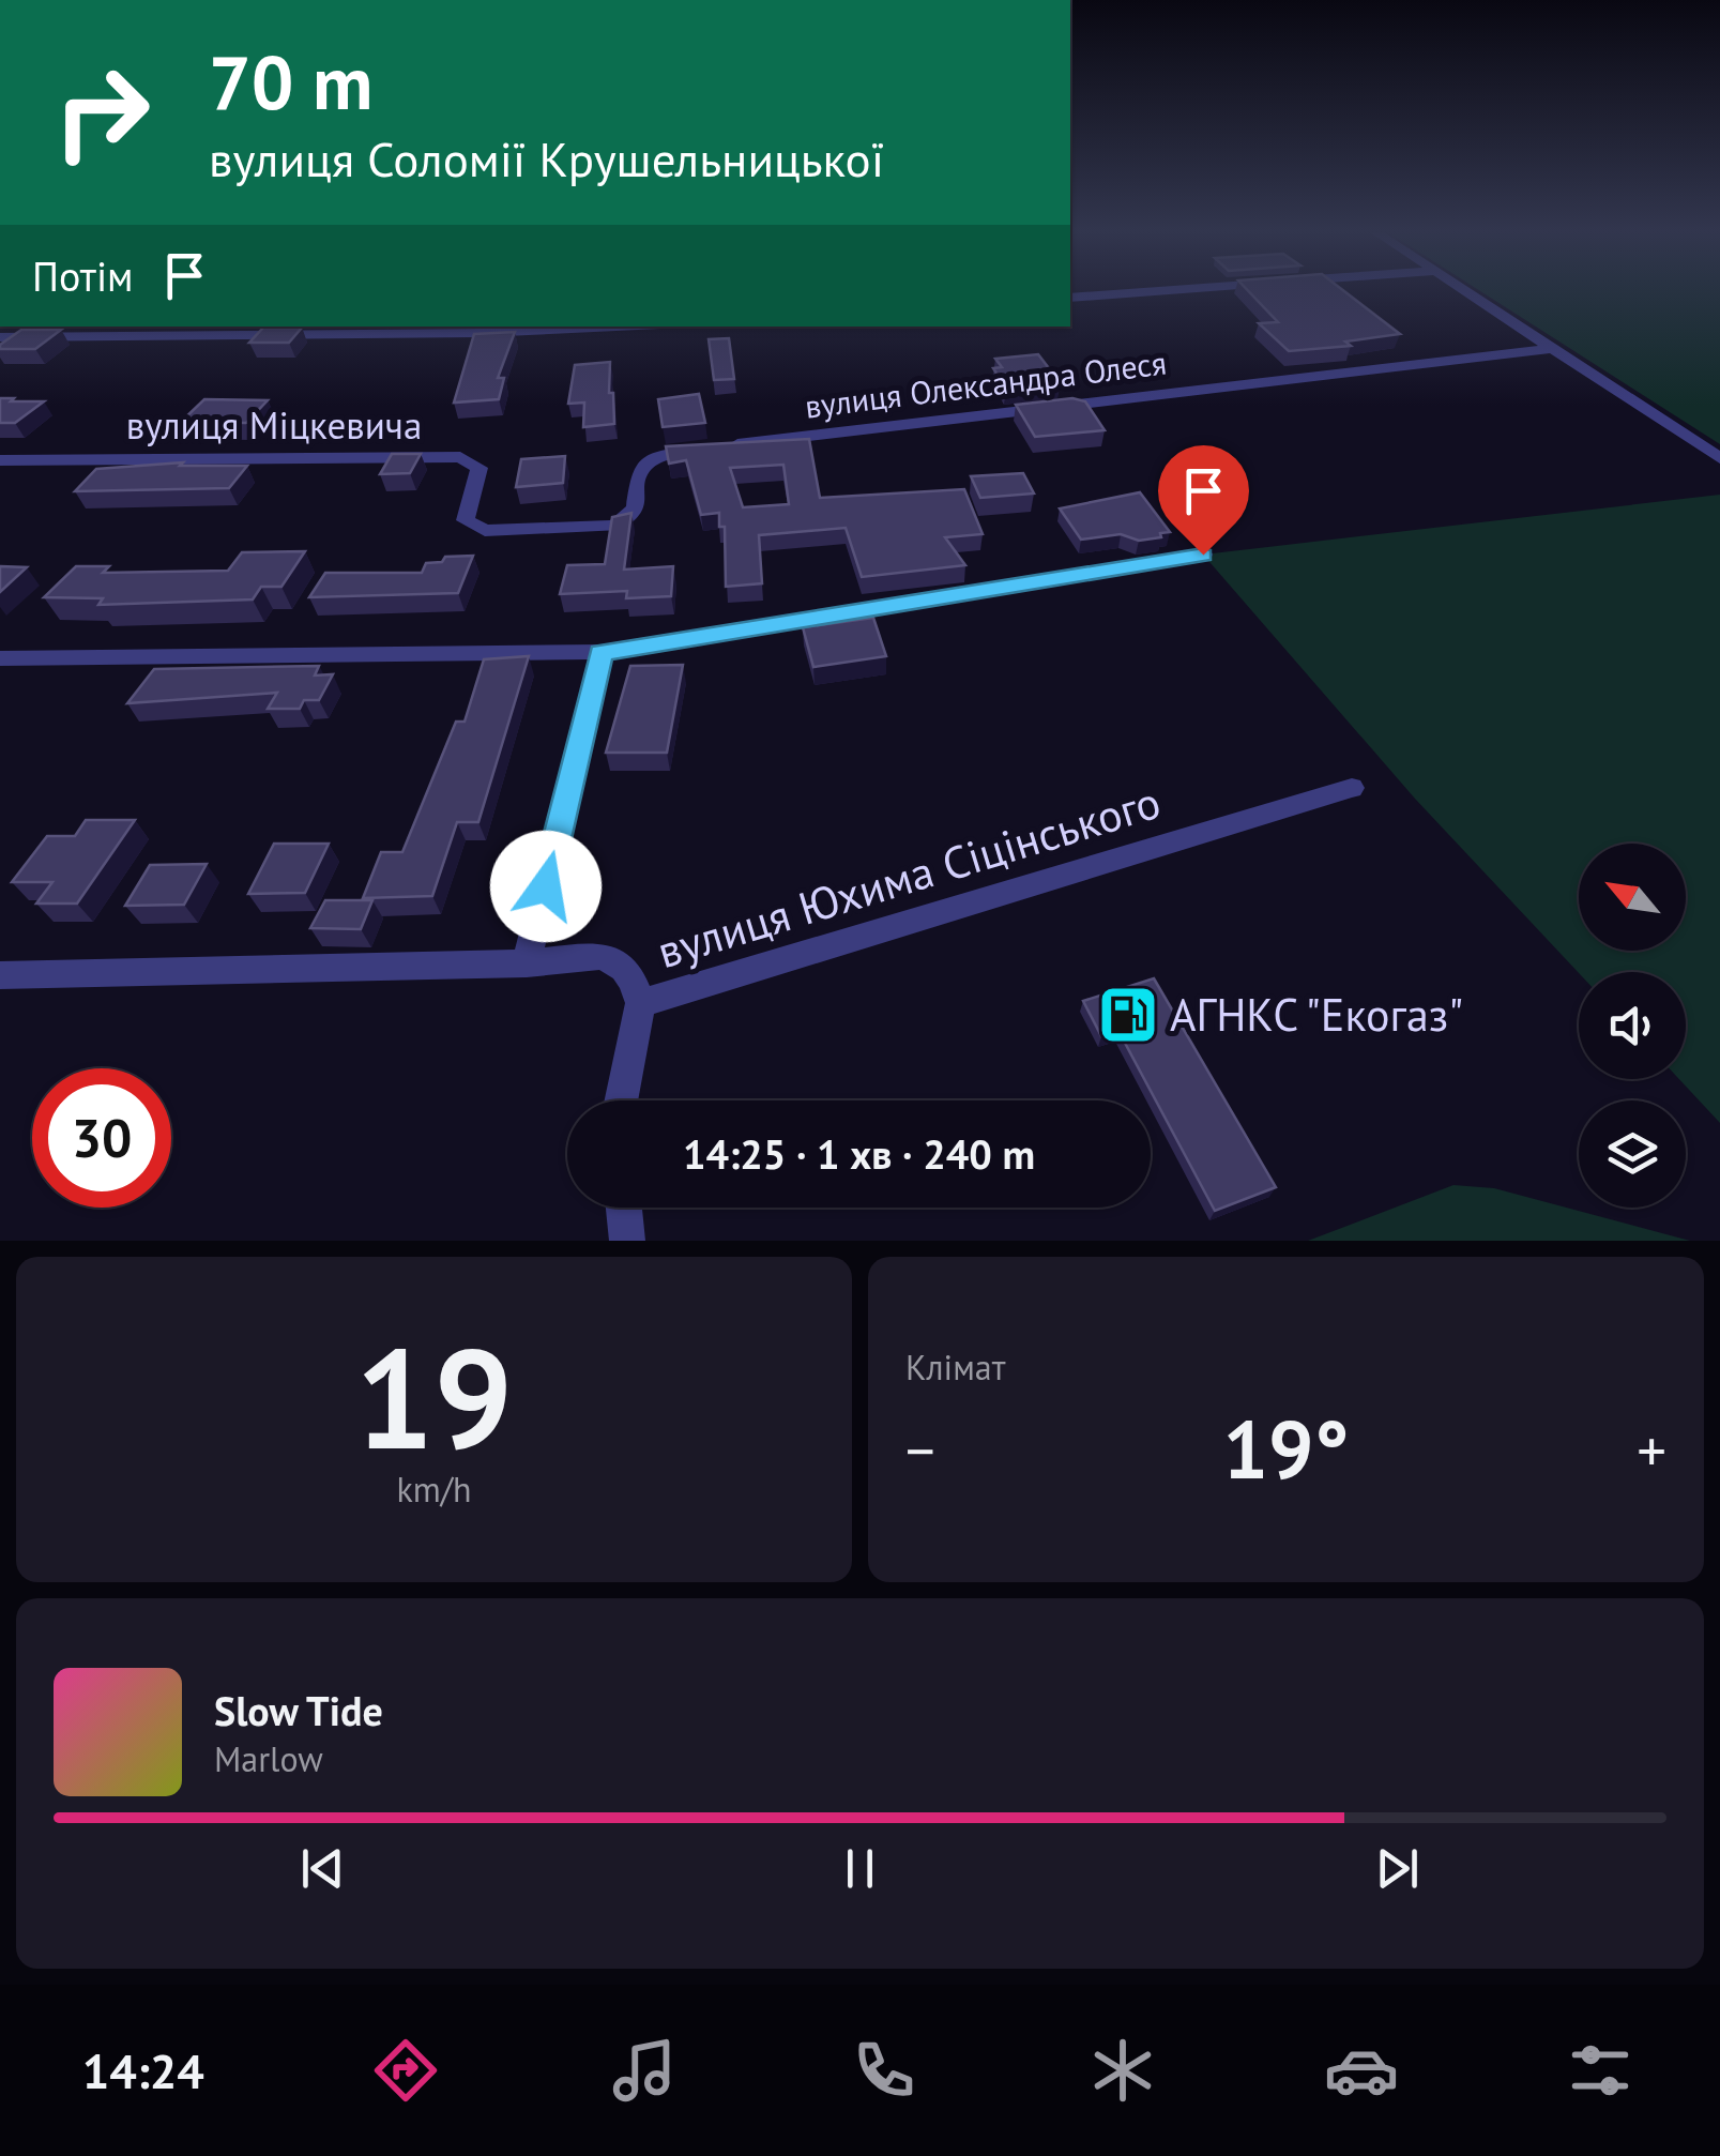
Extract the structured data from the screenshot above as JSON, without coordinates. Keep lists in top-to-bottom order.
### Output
{
  "streets": {
    "street": ["вулиця Олександра Олеся", "вулиця Міцкевича", "вулиця Юхима Сіцінського"]
  },
  "crossings": [
    ["вулиця Олександра Олеся", "вулиця Міцкевича"]
  ],
  "places": {
    "fuel station": ["АГНКС \"Екогаз\""]
  },
  "north": "top left",
  "page": {
    "turn": ["70 m", "вулиця Соломії Крушельницької"],
    "then": "Потім",
    "limit": "30",
    "trip": "14:25 · 1 хв · 240 m",
    "tile": [
      ["19", "km/h"],
      "Клімат"
    ],
    "heat": ["−", "19°", "+"],
    "song": ["Slow Tide", "Marlow"],
    "tabs": "14:24"
  }
}
